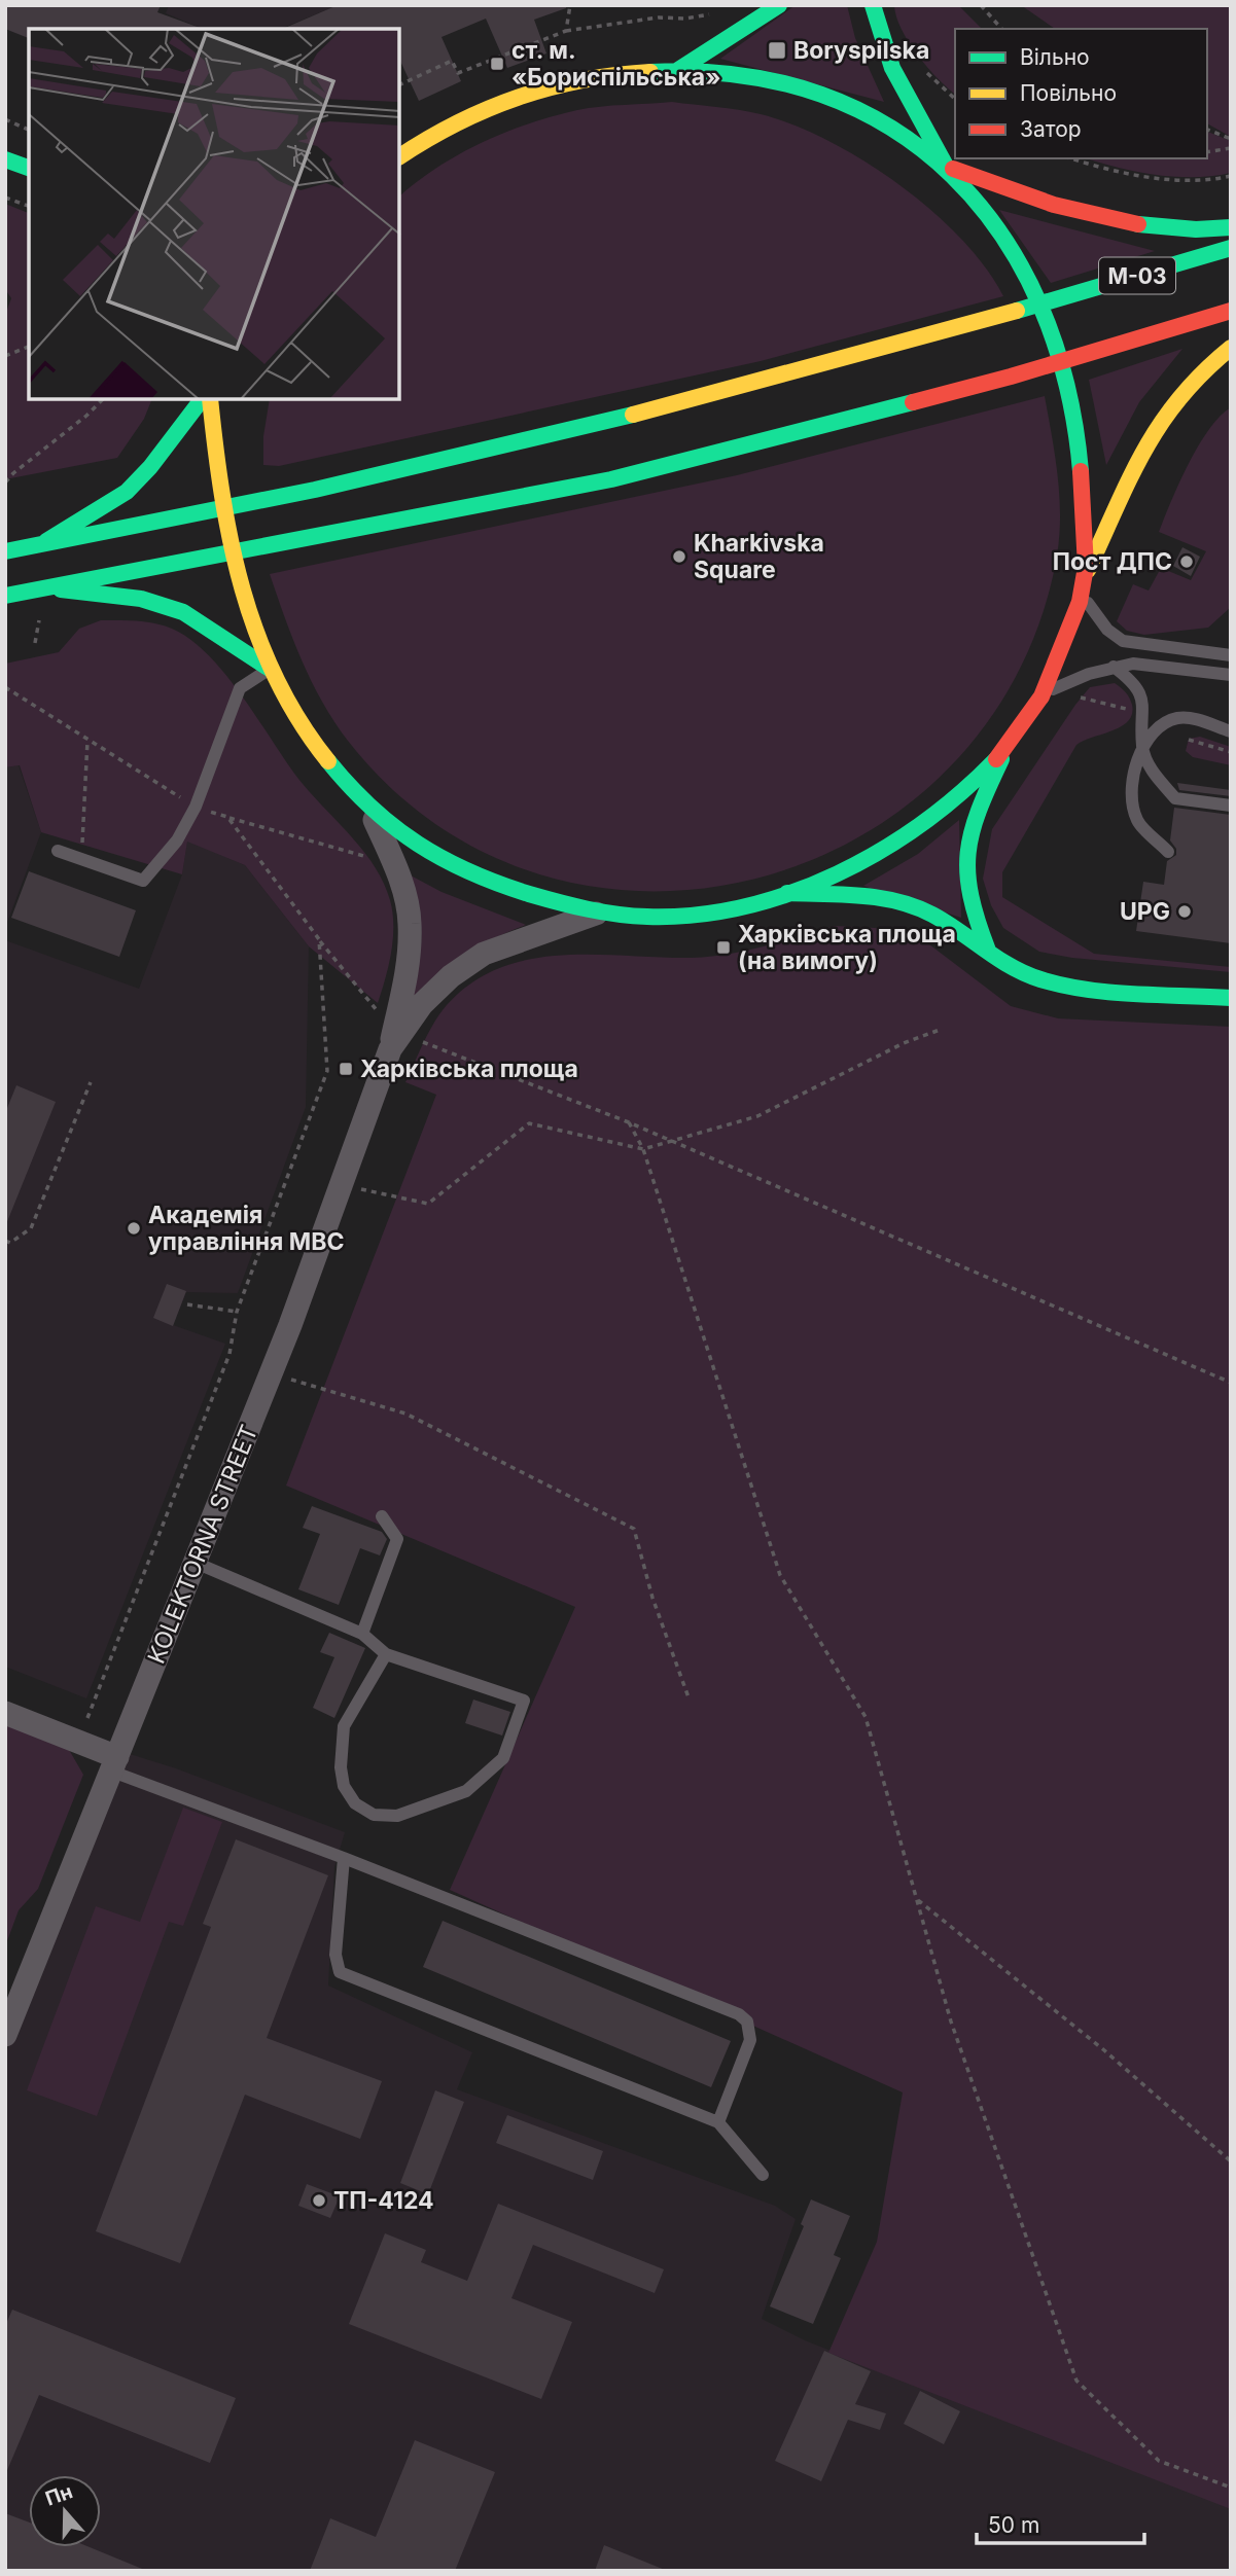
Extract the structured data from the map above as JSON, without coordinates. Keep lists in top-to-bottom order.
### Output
{
  "streets": {
    "main road": ["М-03"],
    "street": ["KOLEKTORNA STREET"]
  },
  "places": {
    "transit": [
      "Boryspilska",
      "ст. м. «Бориспільська»",
      "Харківська площа (на вимогу)",
      "Харківська площа"
    ],
    "other": [
      "Kharkivska Square",
      "Пост ДПС",
      "UPG",
      "Академія управління МВС",
      "ТП-4124"
    ]
  },
  "legend": ["Вільно", "Повільно", "Затор"],
  "scale_bar": "50 m",
  "north": "top"
}
